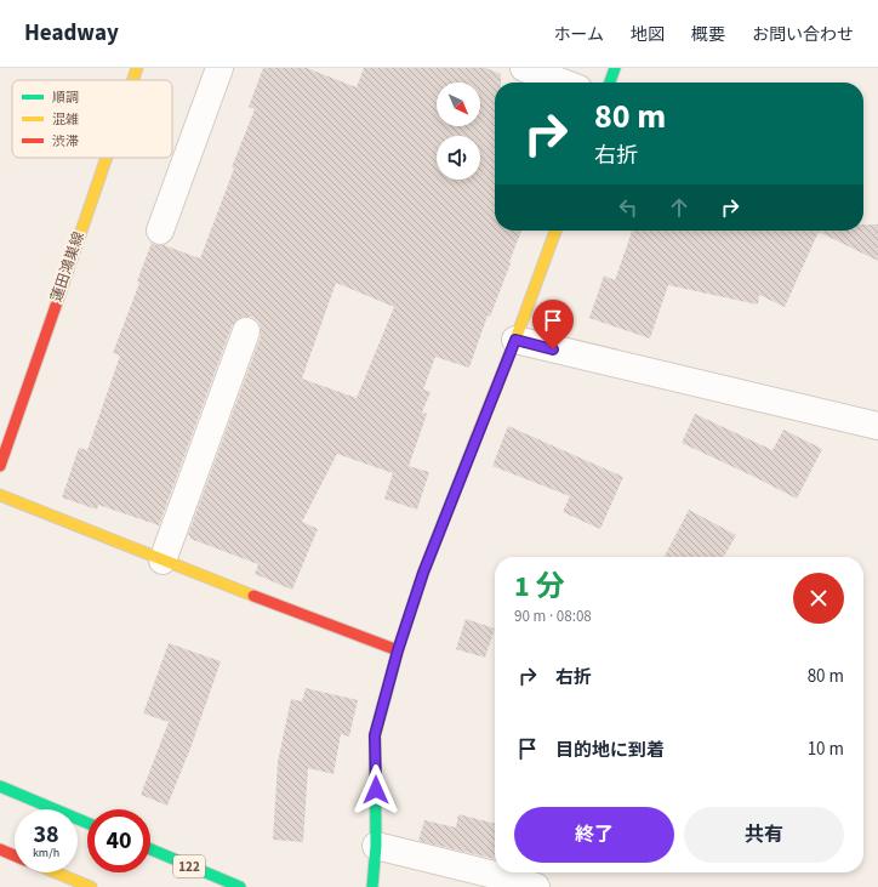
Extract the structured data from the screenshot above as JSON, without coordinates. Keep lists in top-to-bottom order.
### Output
{
  "streets": {
    "main road": ["蓮田鴻巣線", "122"]
  },
  "legend": ["順調", "混雑", "渋滞"],
  "north": "bottom right",
  "page": {
    "header": "Headway",
    "nav": [
      "ホーム",
      "地図",
      "概要",
      "お問い合わせ"
    ],
    "turn": ["80 m", "右折"],
    "heading": ["1 分", "90 m · 08:08"],
    "list": [
      {
        "name": "右折",
        "value": "80 m"
      },
      {
        "name": "目的地に到着",
        "value": "10 m"
      }
    ],
    "buttons": ["終了", "共有"],
    "speed": "38 km/h",
    "limit": "40"
  }
}
